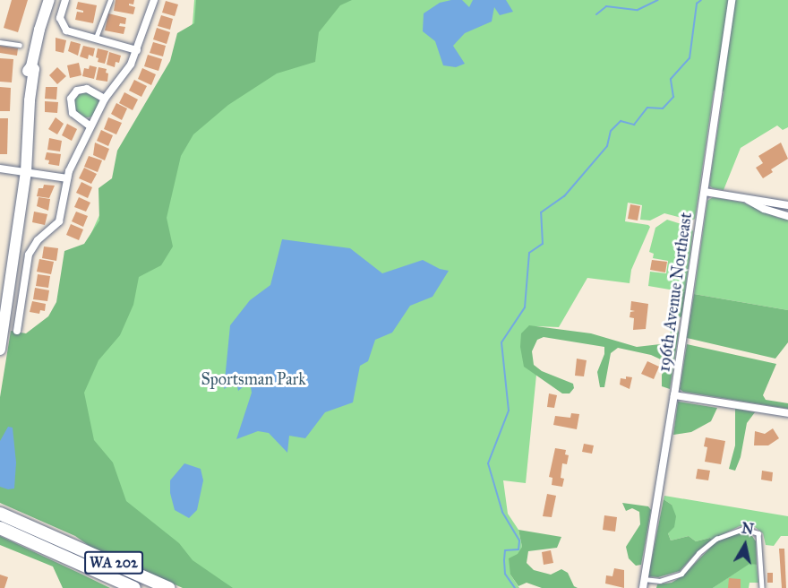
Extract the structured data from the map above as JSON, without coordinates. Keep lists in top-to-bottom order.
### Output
{
  "streets": {
    "main road": ["WA 202"],
    "street": ["196th Avenue Northeast"]
  },
  "parks": ["Sportsman Park"],
  "north": "top"
}
